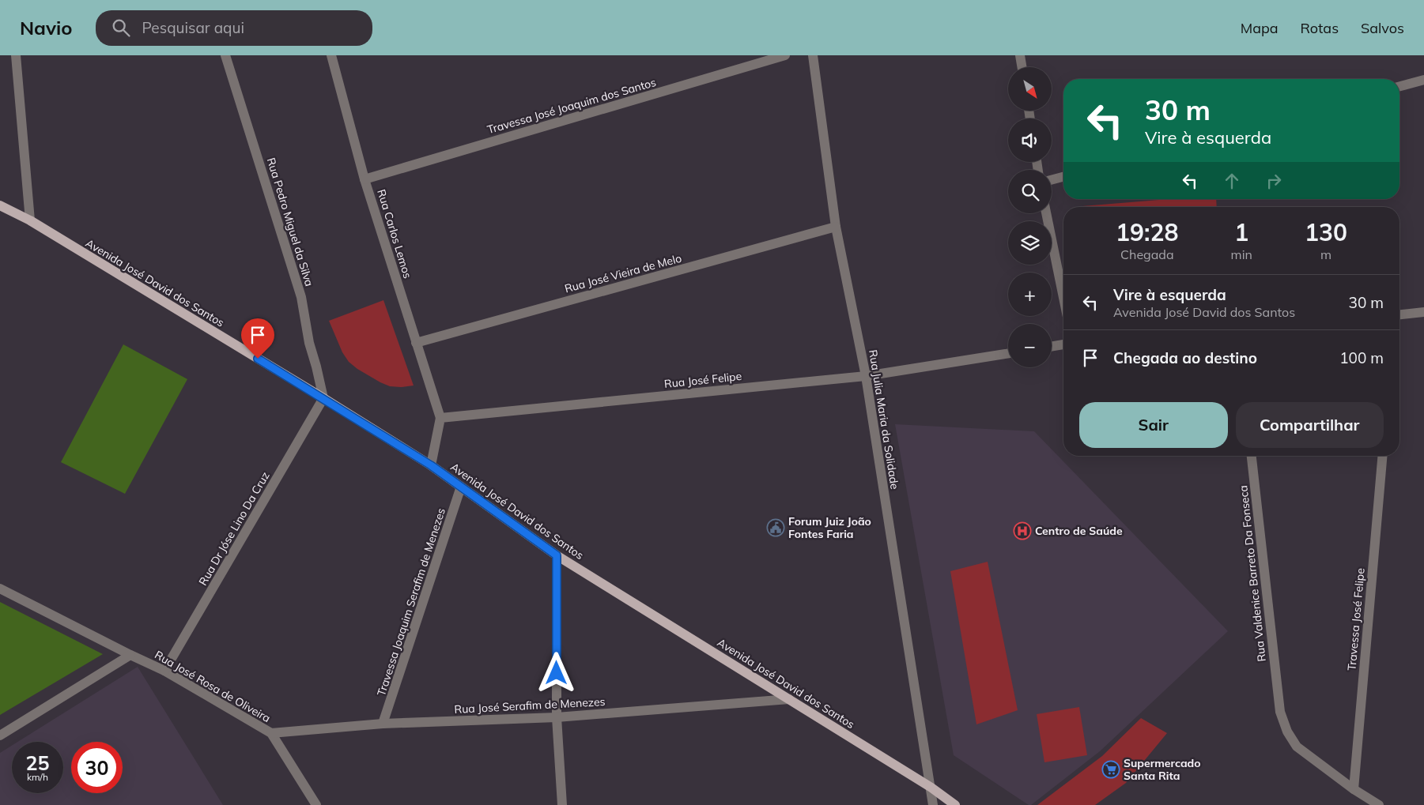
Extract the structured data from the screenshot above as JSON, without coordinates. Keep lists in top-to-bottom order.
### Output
{
  "streets": {
    "main road": ["Avenida José David dos Santos"],
    "street": [
      "Travessa José Joaquim dos Santos",
      "Rua Pedro Miguel da Silva",
      "Rua Carlos Lemos",
      "Rua José Vieira de Melo",
      "Rua José Felipe",
      "Rua Julia Maria da Solidade",
      "Rua Dr Jóse Lino Da Cruz",
      "Rua Valdenice Barreto Da Fonseca",
      "Travessa Joaquim Serafim de Menezes",
      "Travessa José Felipe",
      "Rua José Rosa de Oliveira",
      "Rua José Serafim de Menezes"
    ]
  },
  "crossings": [
    ["Travessa José Joaquim dos Santos", "Rua Carlos Lemos"],
    ["Rua Pedro Miguel da Silva", "Avenida José David dos Santos"],
    ["Rua Pedro Miguel da Silva", "Rua Dr Jóse Lino Da Cruz"],
    ["Rua Carlos Lemos", "Rua José Vieira de Melo"],
    ["Rua Carlos Lemos", "Rua José Felipe"],
    ["Rua José Vieira de Melo", "Rua Julia Maria da Solidade"],
    ["Avenida José David dos Santos", "Rua Julia Maria da Solidade"],
    ["Avenida José David dos Santos", "Rua Dr Jóse Lino Da Cruz"],
    ["Avenida José David dos Santos", "Travessa Joaquim Serafim de Menezes"],
    ["Avenida José David dos Santos", "Rua José Serafim de Menezes"],
    ["Rua José Felipe", "Rua Julia Maria da Solidade"],
    ["Rua Dr Jóse Lino Da Cruz", "Rua José Rosa de Oliveira"],
    ["Rua Valdenice Barreto Da Fonseca", "Travessa José Felipe"],
    ["Travessa Joaquim Serafim de Menezes", "Rua José Serafim de Menezes"],
    ["Rua José Rosa de Oliveira", "Rua José Serafim de Menezes"]
  ],
  "places": {
    "public building": ["Forum Juiz João Fontes Faria"],
    "hospital": ["Centro de Saúde"],
    "supermarket": ["Supermercado Santa Rita"]
  },
  "north": "bottom right",
  "page": {
    "header": "Navio",
    "search": "Pesquisar aqui",
    "nav": ["Mapa", "Rotas", "Salvos"],
    "map_buttons": ["+", "−"],
    "turn": ["30 m", "Vire à esquerda"],
    "eta": [
      "19:28",
      "Chegada",
      "1",
      "min",
      "130",
      "m"
    ],
    "list": [
      {
        "name": "Vire à esquerda",
        "note": "Avenida José David dos Santos",
        "value": "30 m"
      },
      {
        "name": "Chegada ao destino",
        "value": "100 m"
      }
    ],
    "buttons": ["Sair", "Compartilhar"],
    "speed": "25 km/h",
    "limit": "30"
  }
}
